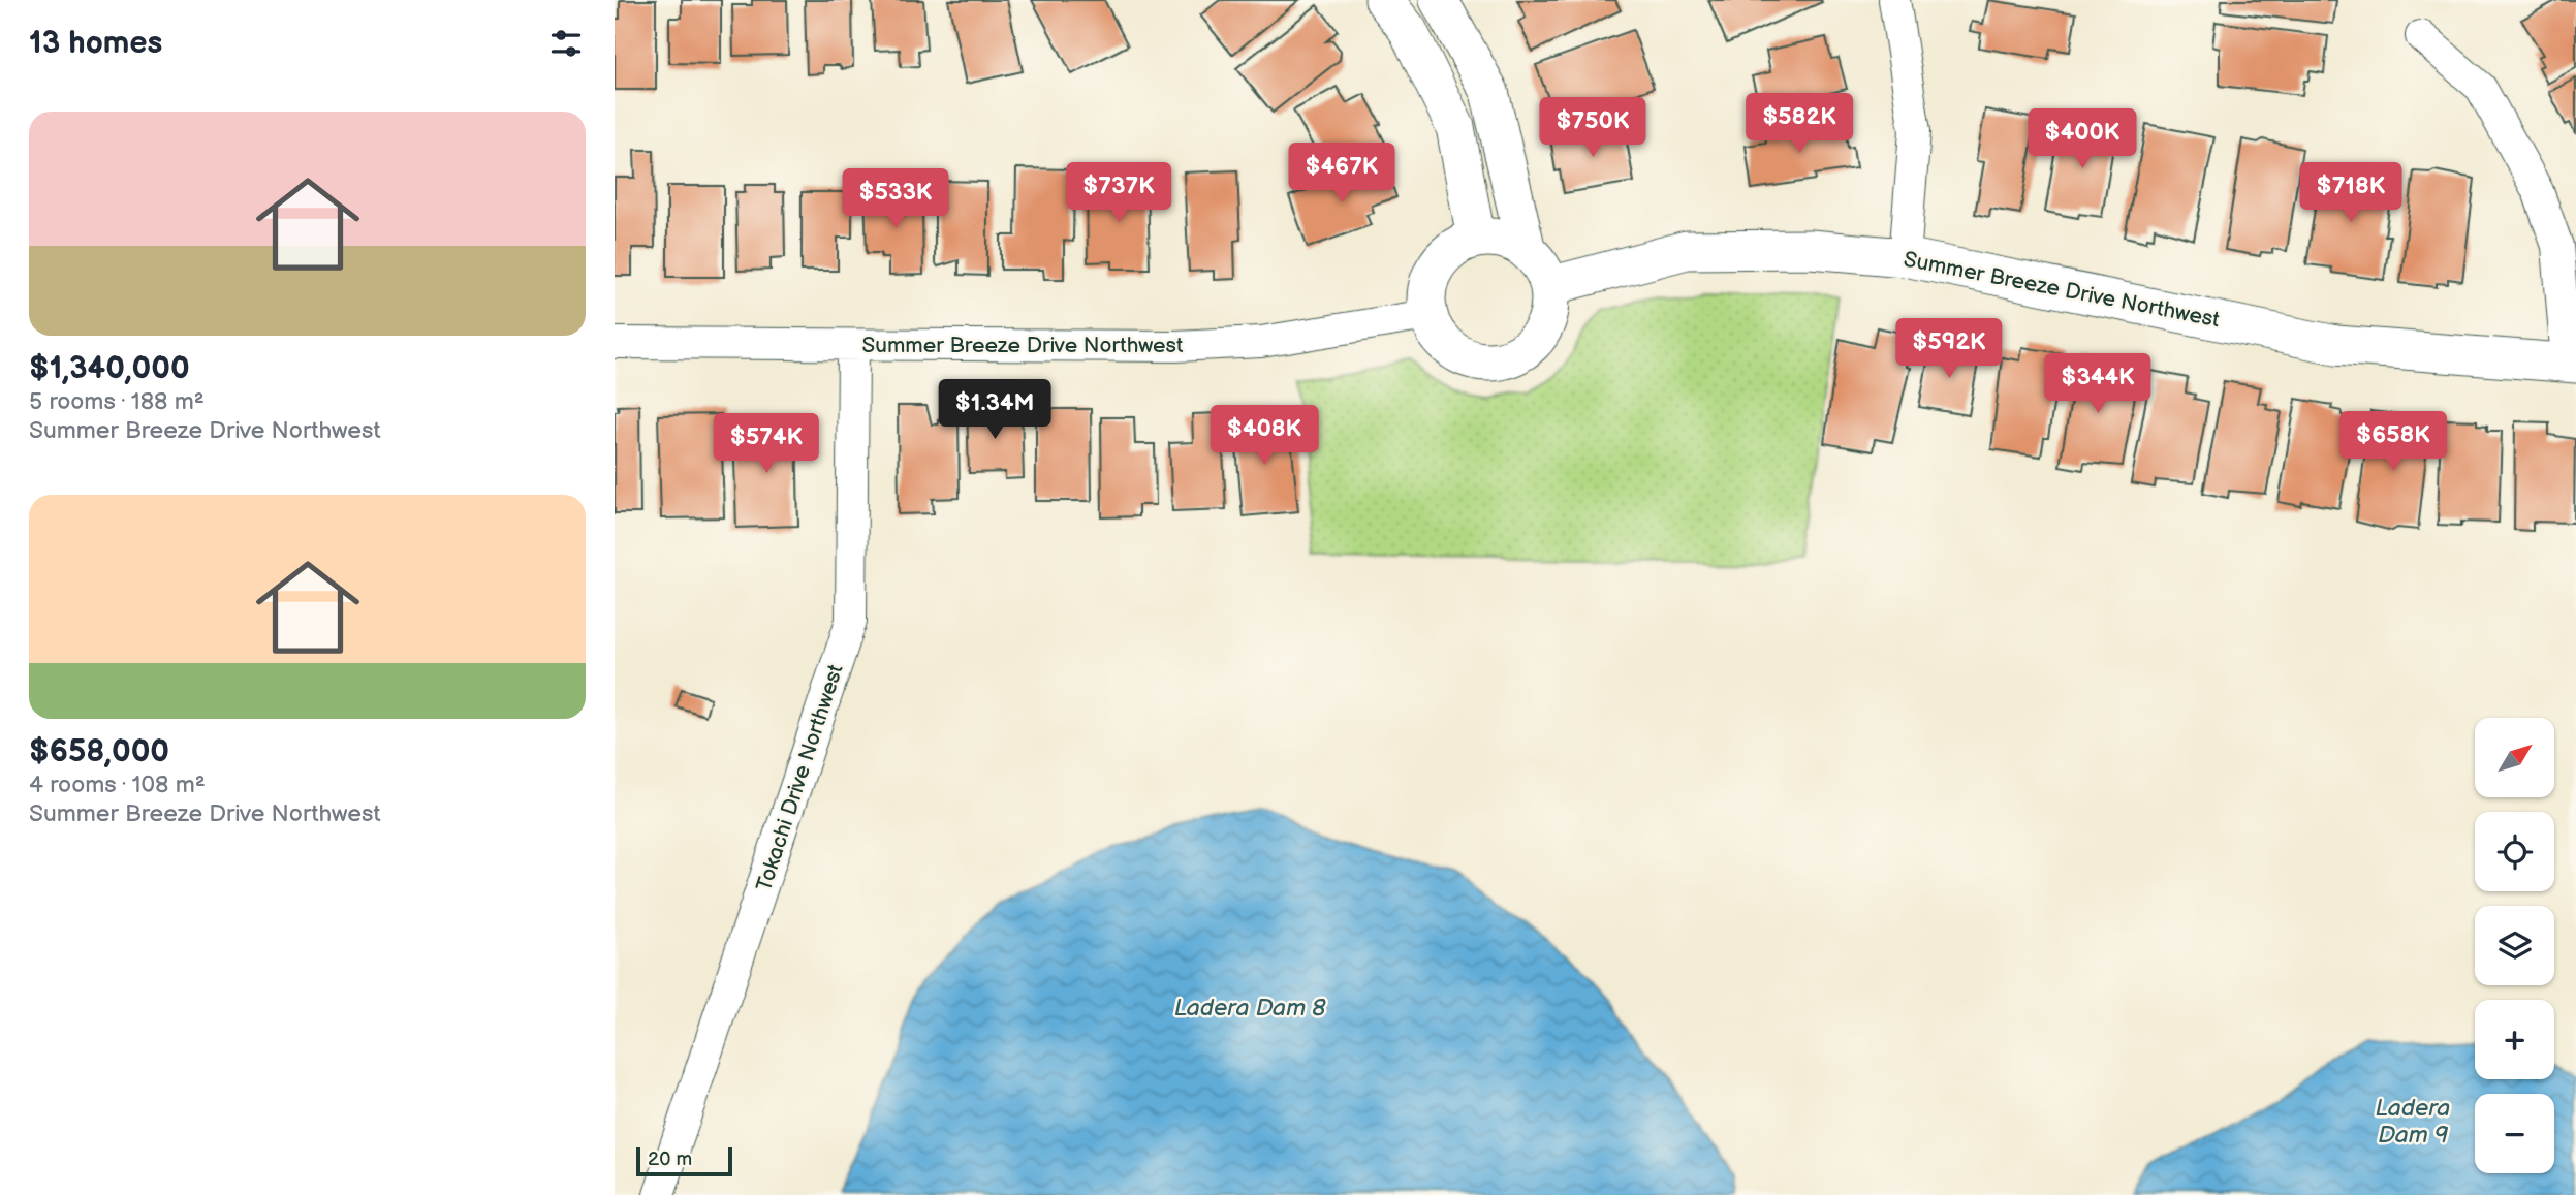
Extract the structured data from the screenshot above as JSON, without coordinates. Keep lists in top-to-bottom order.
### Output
{
  "streets": {
    "street": ["Summer Breeze Drive Northwest", "Tokachi Drive Northwest"]
  },
  "crossings": [
    ["Summer Breeze Drive Northwest", "Tokachi Drive Northwest"]
  ],
  "water": ["Ladera Dam 8", "Ladera Dam 9"],
  "scale_bar": "20 m",
  "north": "top right",
  "page": {
    "heading": "13 homes",
    "list": [
      {
        "name": "$1,340,000",
        "note": "5 rooms · 188 m² · Summer Breeze Drive Northwest"
      },
      {
        "name": "$658,000",
        "note": "4 rooms · 108 m² · Summer Breeze Drive Northwest"
      }
    ],
    "price": [
      "$582K",
      "$750K",
      "$400K",
      "$467K",
      "$737K",
      "$718K",
      "$533K",
      "$592K",
      "$344K",
      "$1.34M",
      "$408K",
      "$658K",
      "$574K"
    ],
    "map_buttons": ["+", "−"],
    "scale": "20 m"
  }
}
